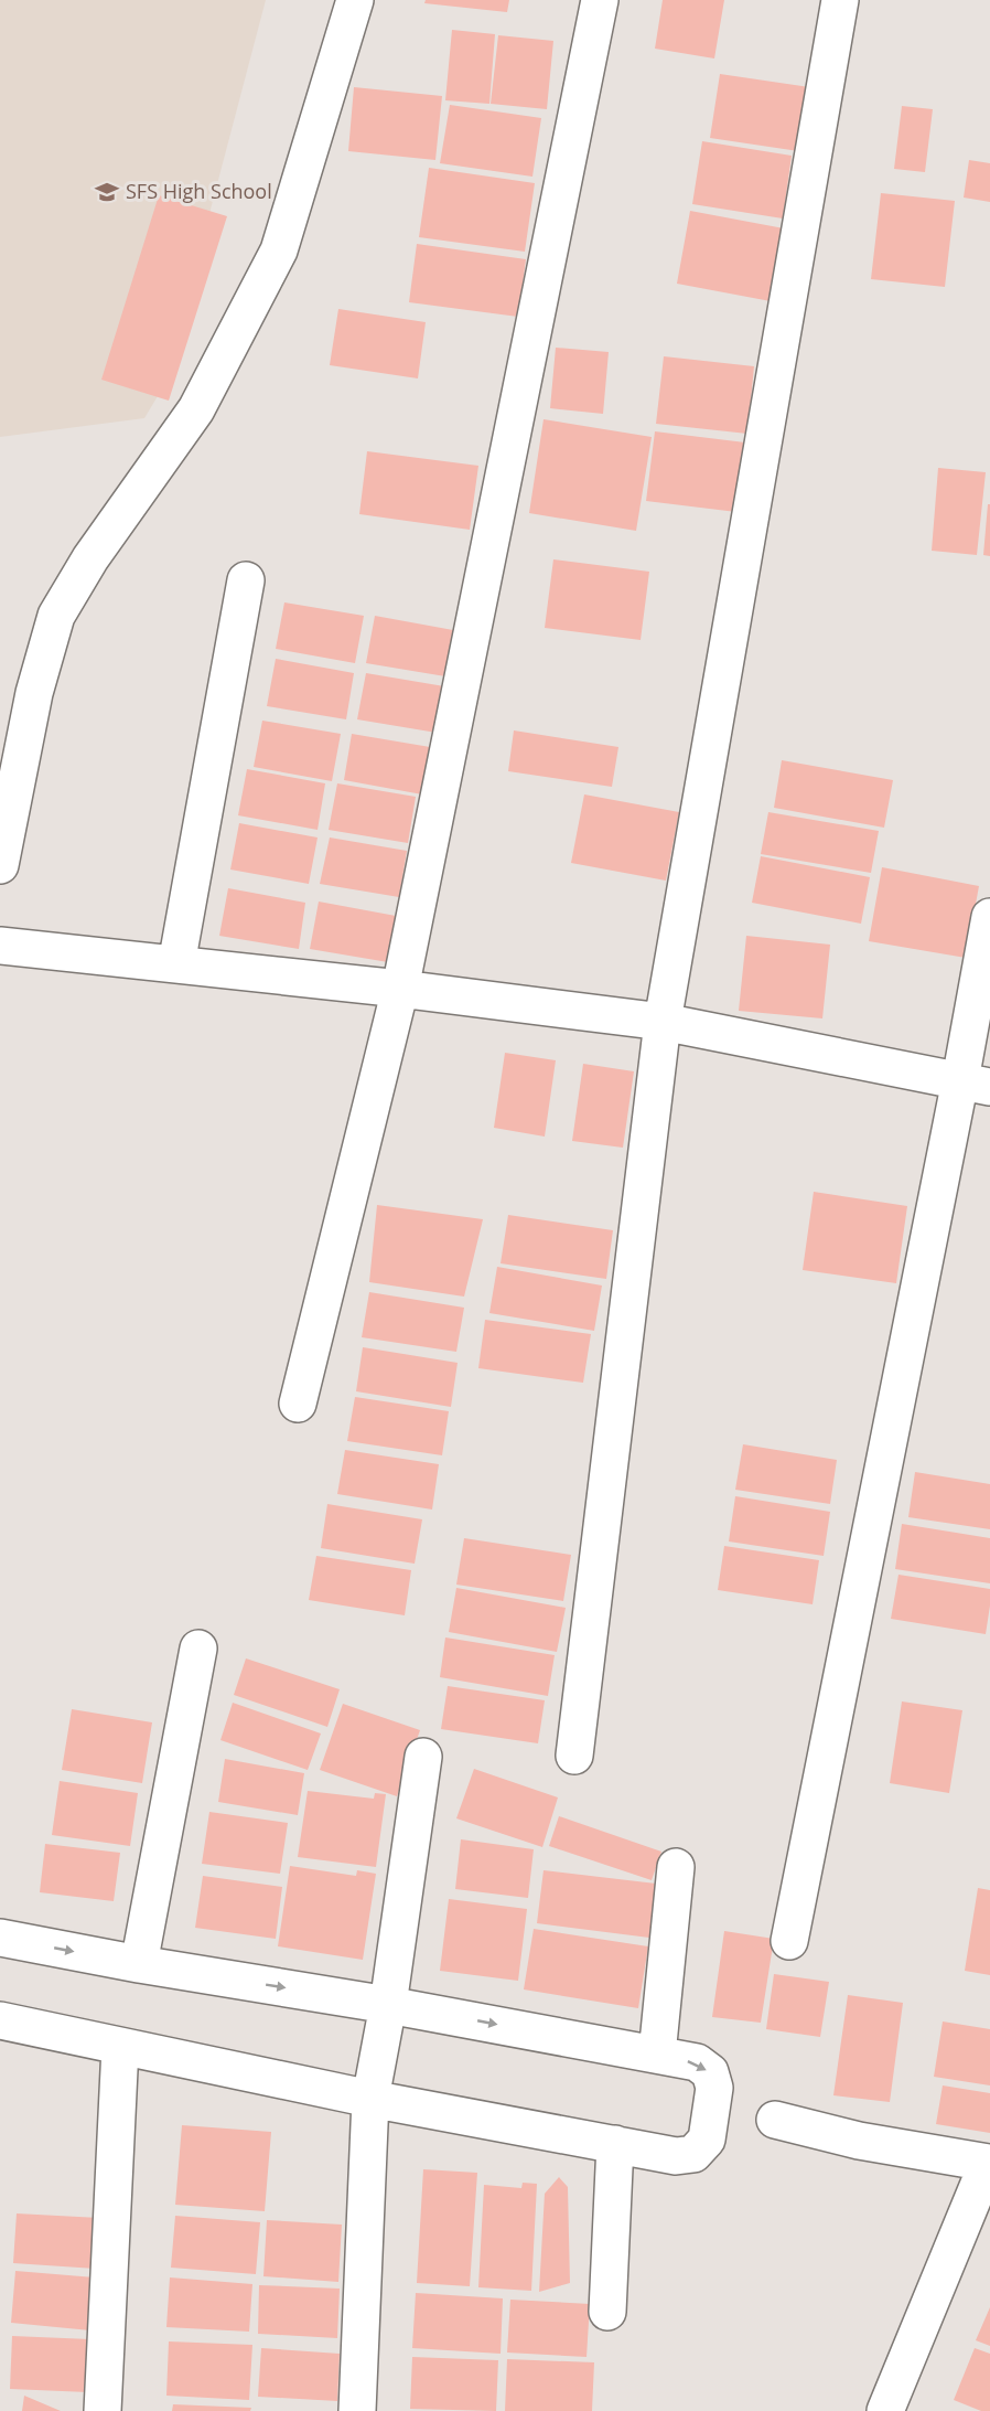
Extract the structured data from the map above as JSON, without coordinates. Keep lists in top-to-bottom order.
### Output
{
  "places": {
    "school or university": ["SFS High School"]
  }
}
